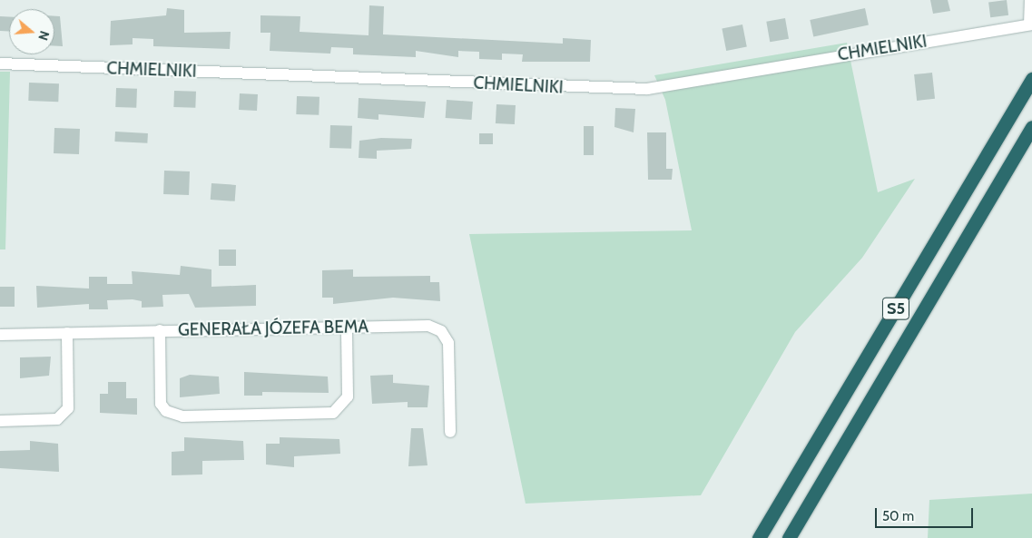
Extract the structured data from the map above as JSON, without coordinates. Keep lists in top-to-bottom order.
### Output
{
  "streets": {
    "highway": ["S5"],
    "street": ["CHMIELNIKI", "GENERAŁA JÓZEFA BEMA"]
  },
  "scale_bar": "50 m",
  "north": "right"
}
